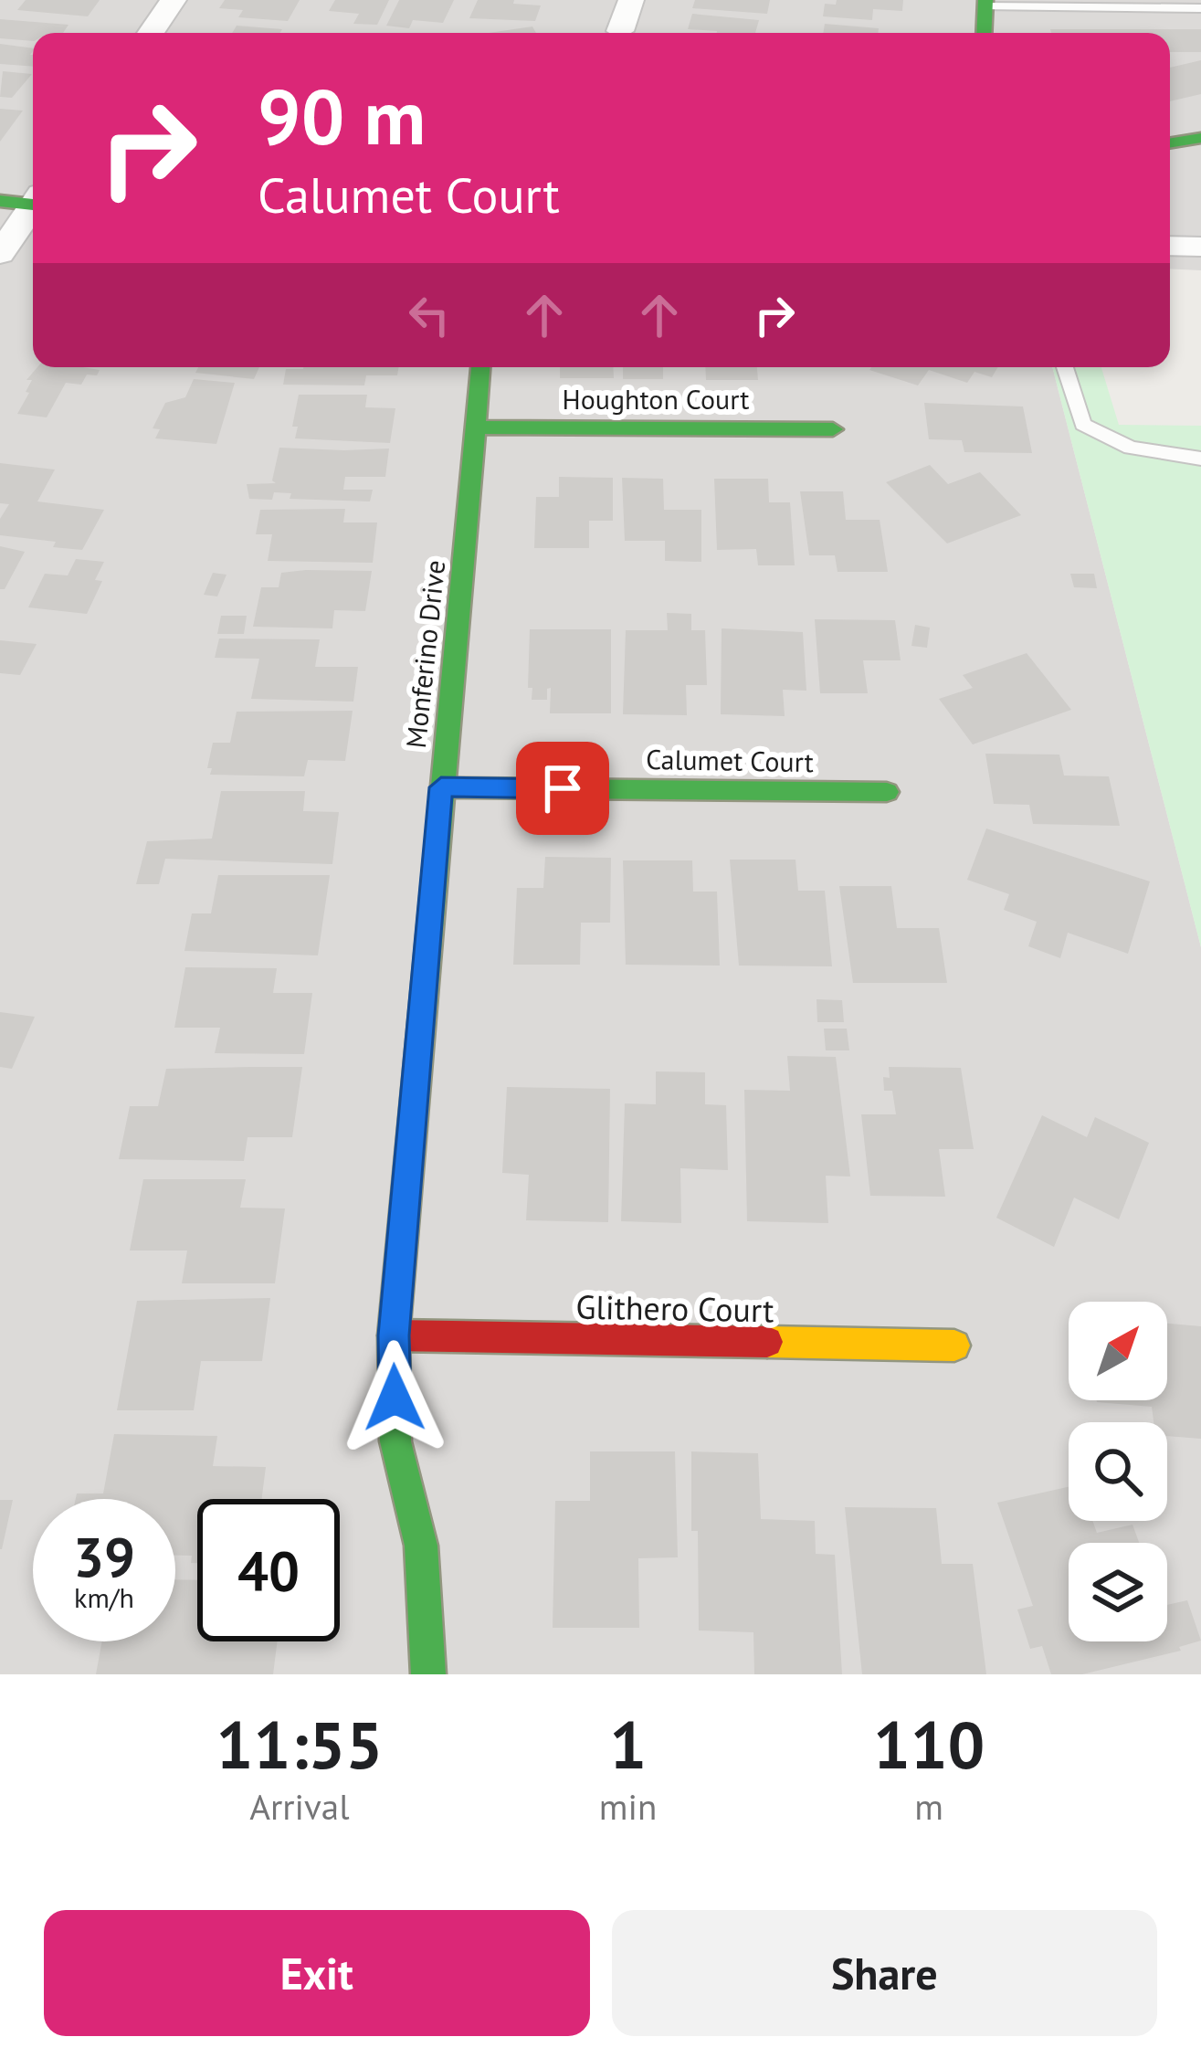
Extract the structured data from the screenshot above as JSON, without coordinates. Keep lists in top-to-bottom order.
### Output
{
  "streets": {
    "street": [
      "Houghton Court",
      "Monferino Drive",
      "Calumet Court",
      "Glithero Court"
    ]
  },
  "crossings": [
    ["Houghton Court", "Monferino Drive"],
    ["Monferino Drive", "Calumet Court"],
    ["Monferino Drive", "Glithero Court"]
  ],
  "north": "top right",
  "page": {
    "turn": ["90 m", "Calumet Court"],
    "speed": "39 km/h",
    "limit": "40",
    "eta": [
      "11:55",
      "Arrival",
      "1",
      "min",
      "110",
      "m"
    ],
    "buttons": ["Exit", "Share"]
  }
}
